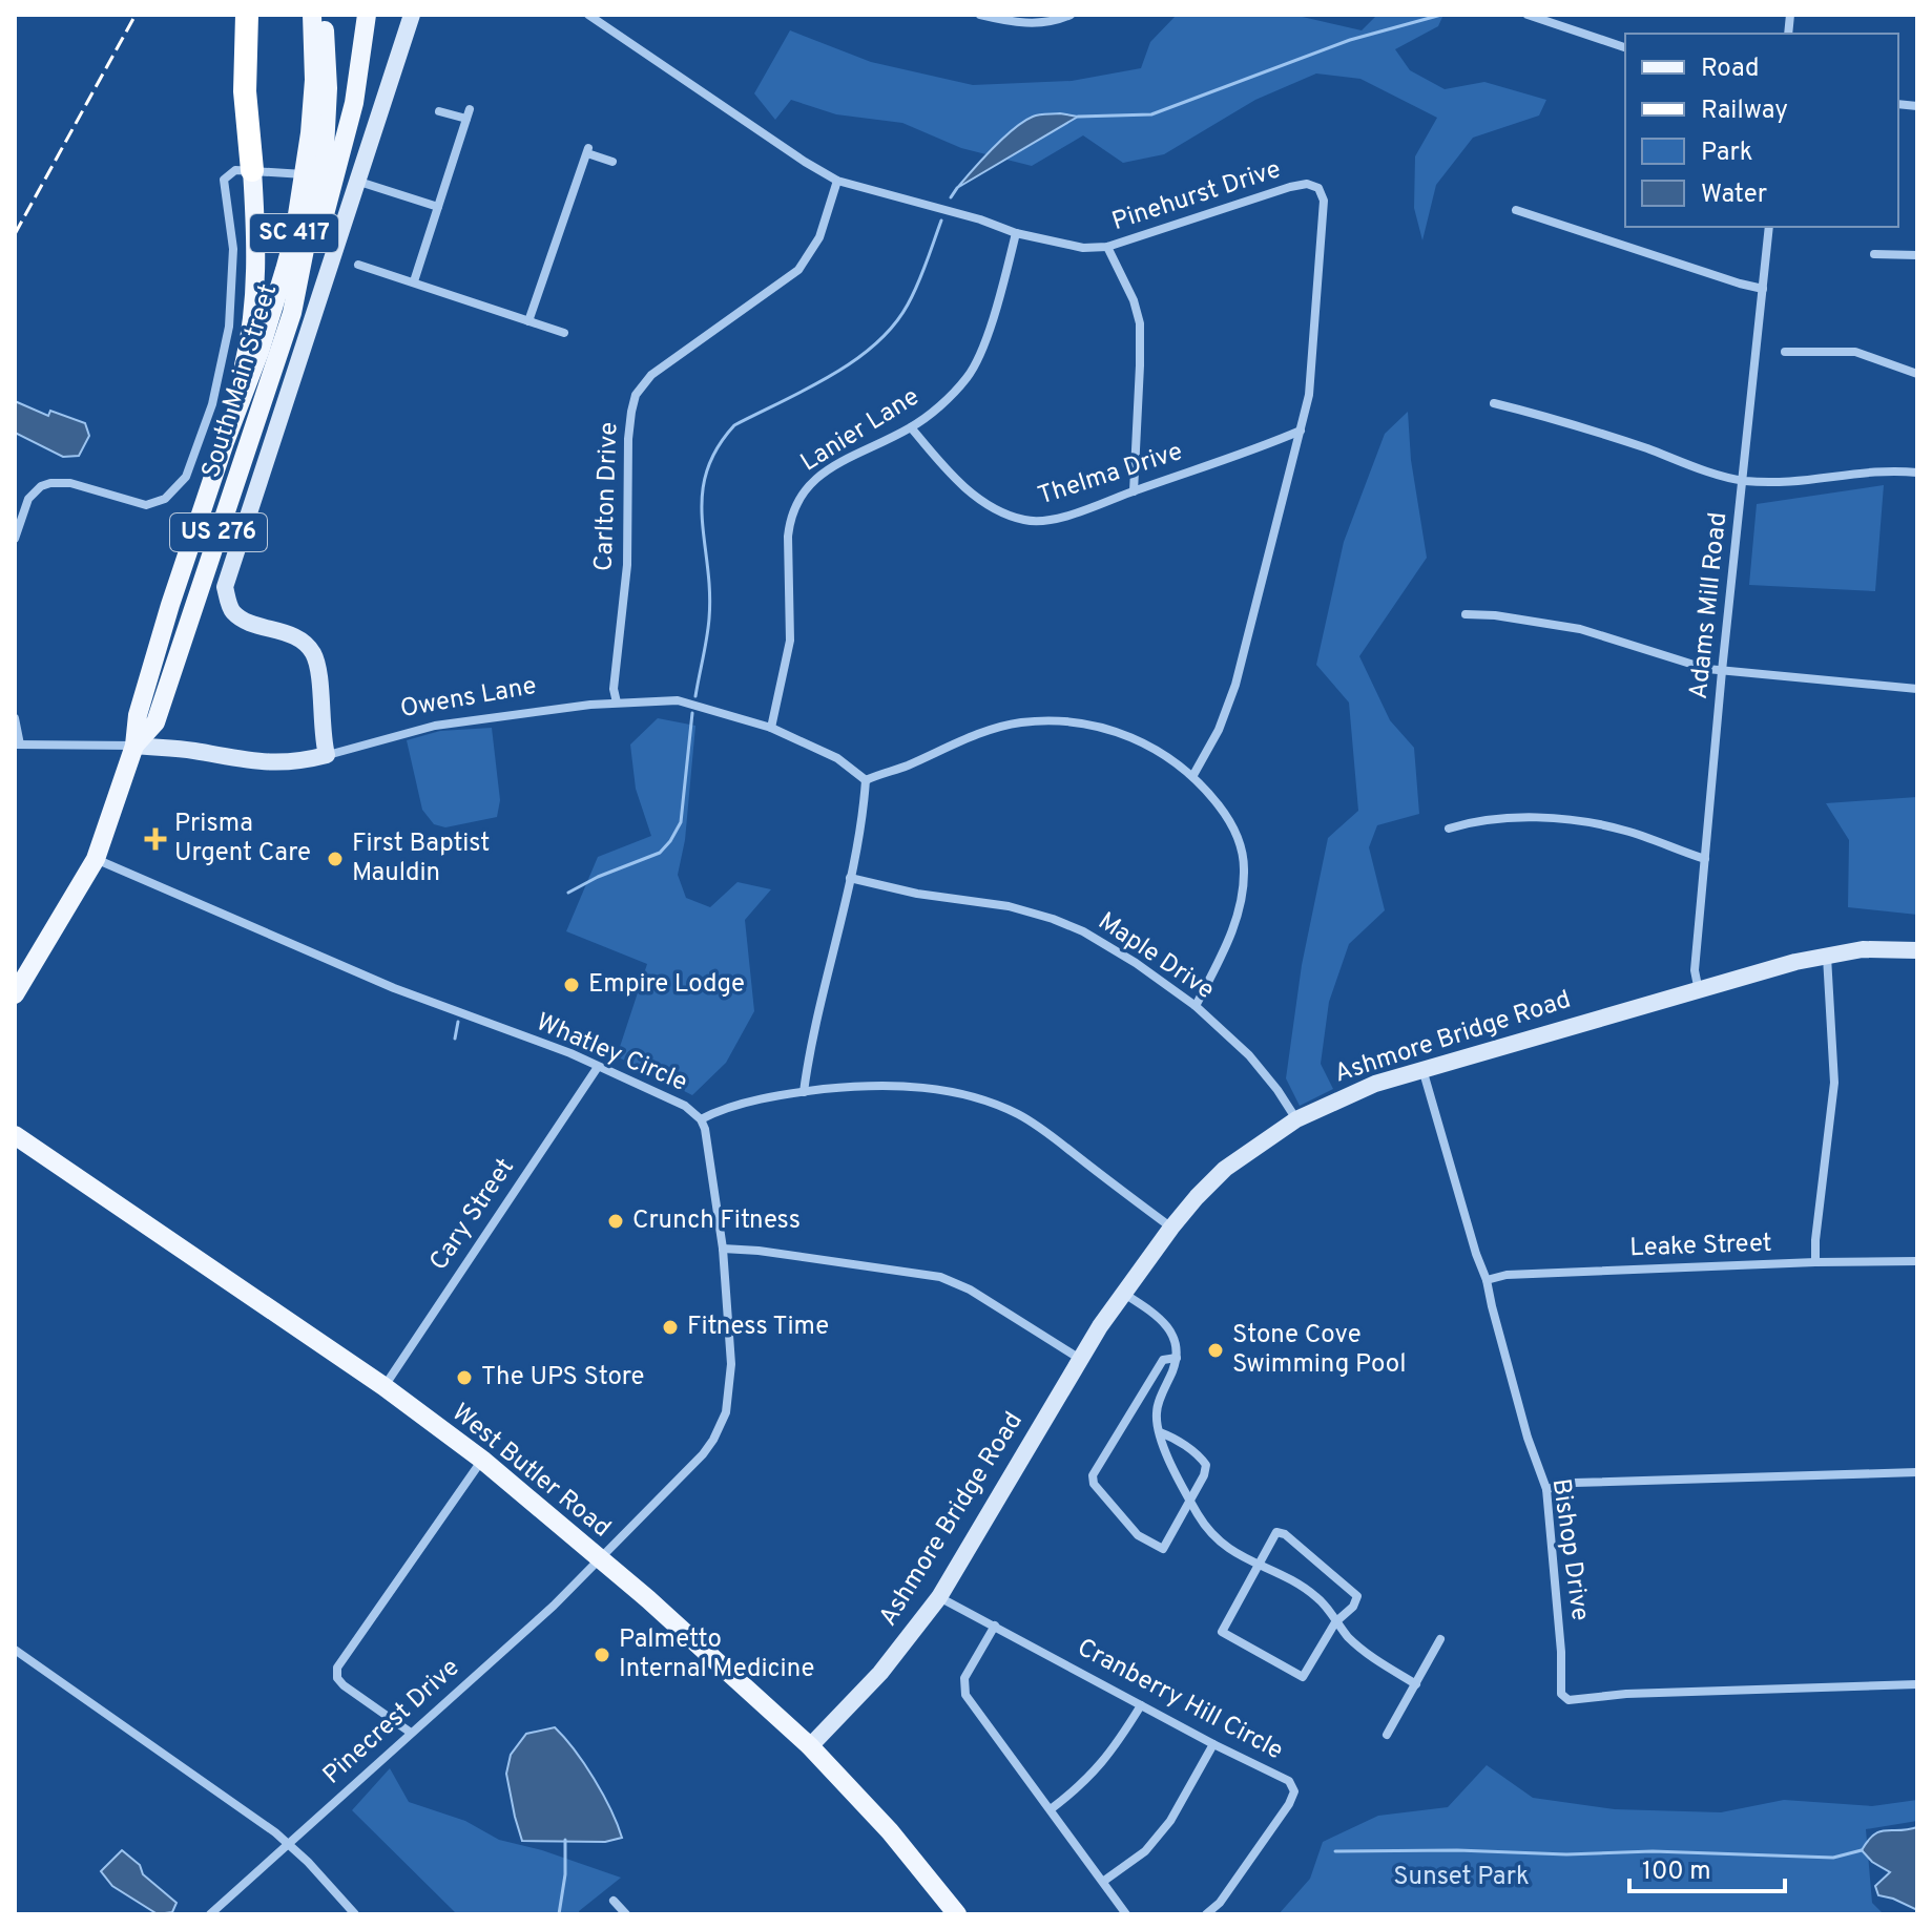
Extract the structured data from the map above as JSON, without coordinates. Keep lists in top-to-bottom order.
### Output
{
  "streets": {
    "highway": ["US 276"],
    "main road": [
      "SC 417",
      "South Main Street",
      "Owens Lane",
      "Ashmore Bridge Road",
      "West Butler Road"
    ],
    "street": [
      "Pinehurst Drive",
      "Lanier Lane",
      "Thelma Drive",
      "Carlton Drive",
      "Adams Mill Road",
      "Maple Drive",
      "Whatley Circle",
      "Cary Street",
      "Leake Street",
      "Bishop Drive",
      "Cranberry Hill Circle",
      "Pinecrest Drive"
    ]
  },
  "crossings": [
    ["Pinehurst Drive", "Lanier Lane"],
    ["Pinehurst Drive", "Thelma Drive"],
    ["Pinehurst Drive", "Carlton Drive"],
    ["South Main Street", "US 276"],
    ["South Main Street", "Owens Lane"],
    ["South Main Street", "Whatley Circle"],
    ["Lanier Lane", "Thelma Drive"],
    ["Lanier Lane", "Owens Lane"],
    ["Carlton Drive", "Owens Lane"],
    ["Adams Mill Road", "Ashmore Bridge Road"],
    ["Maple Drive", "Ashmore Bridge Road"],
    ["Ashmore Bridge Road", "West Butler Road"],
    ["Ashmore Bridge Road", "Bishop Drive"],
    ["Ashmore Bridge Road", "Cranberry Hill Circle"],
    ["Whatley Circle", "Cary Street"],
    ["Whatley Circle", "West Butler Road"],
    ["Whatley Circle", "Pinecrest Drive"],
    ["Cary Street", "West Butler Road"],
    ["Leake Street", "Bishop Drive"],
    ["West Butler Road", "Pinecrest Drive"]
  ],
  "parks": ["Sunset Park"],
  "places": {
    "health": ["Prisma Urgent Care"],
    "other": [
      "First Baptist Mauldin",
      "Empire Lodge",
      "Crunch Fitness",
      "Fitness Time",
      "Stone Cove Swimming Pool",
      "The UPS Store",
      "Palmetto Internal Medicine"
    ]
  },
  "legend": [
    "Road",
    "Railway",
    "Park",
    "Water"
  ],
  "scale_bar": "100 m"
}
